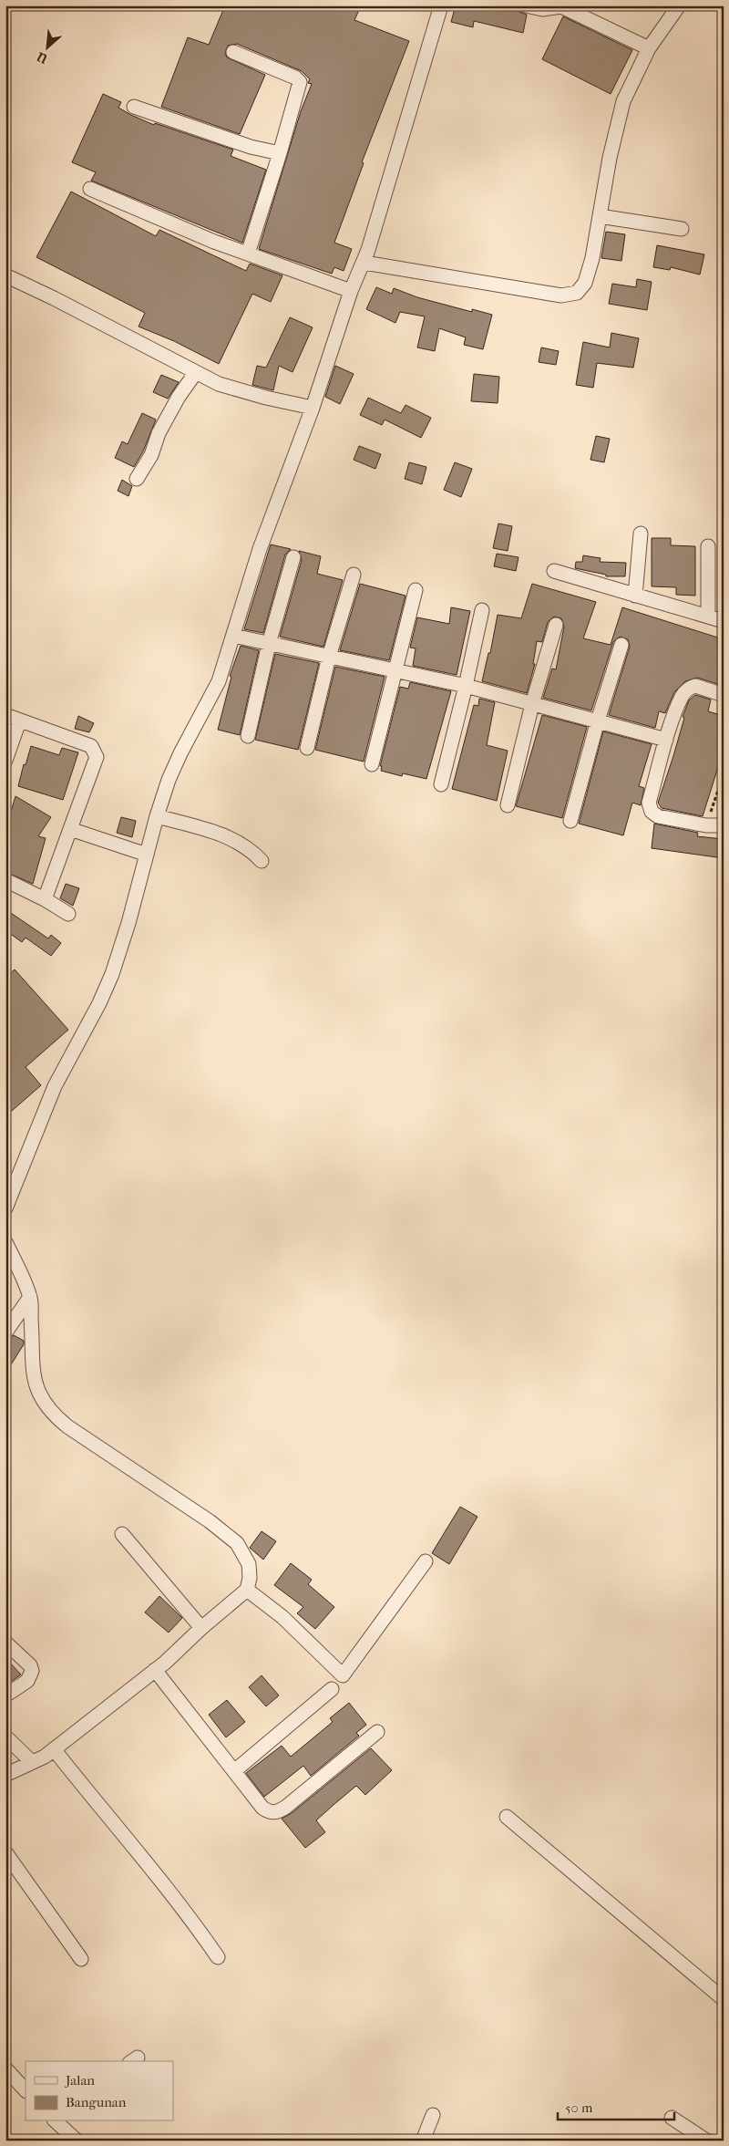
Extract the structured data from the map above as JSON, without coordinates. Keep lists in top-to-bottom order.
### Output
{
  "legend": ["Jalan", "Bangunan"],
  "scale_bar": "50 m",
  "north": "bottom left"
}
